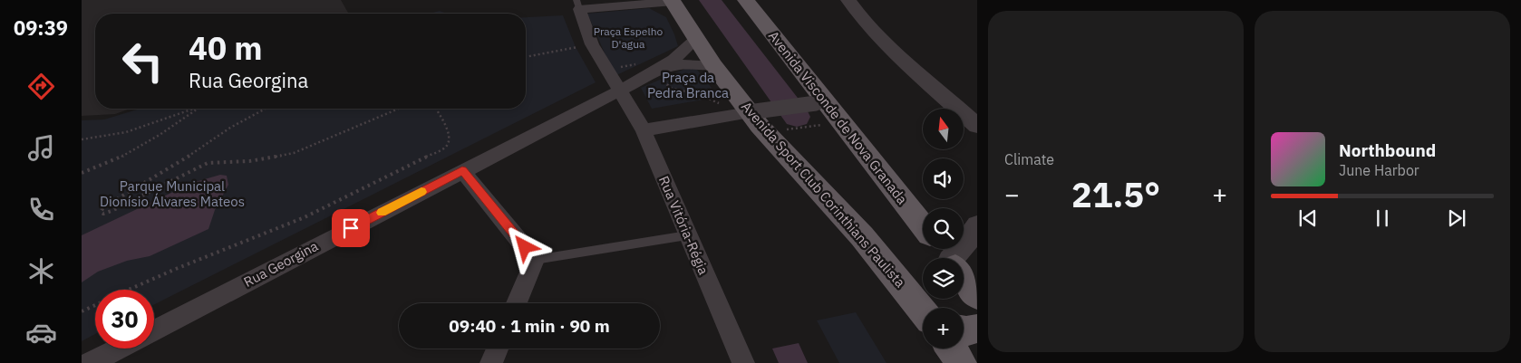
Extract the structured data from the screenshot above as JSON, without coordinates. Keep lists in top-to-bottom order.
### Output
{
  "streets": {
    "main road": ["Avenida Visconde de Nova Granada", "Avenida Sport Club Corinthians Paulista"],
    "street": ["Rua Vitória-Régia", "Rua Georgina"]
  },
  "crossings": [
    ["Avenida Sport Club Corinthians Paulista", "Rua Georgina"],
    ["Rua Vitória-Régia", "Rua Georgina"]
  ],
  "parks": ["Praça Espelho D'agua", "Praça da Pedra Branca", "Parque Municipal Dionísio Álvares Mateos"],
  "north": "top",
  "page": {
    "tabs": "09:39",
    "tile": "Climate",
    "turn": ["40 m", "Rua Georgina"],
    "map_buttons": "+",
    "song": ["Northbound", "June Harbor"],
    "heat": ["−", "21.5°", "+"],
    "limit": "30",
    "trip": "09:40 · 1 min · 90 m"
  }
}
